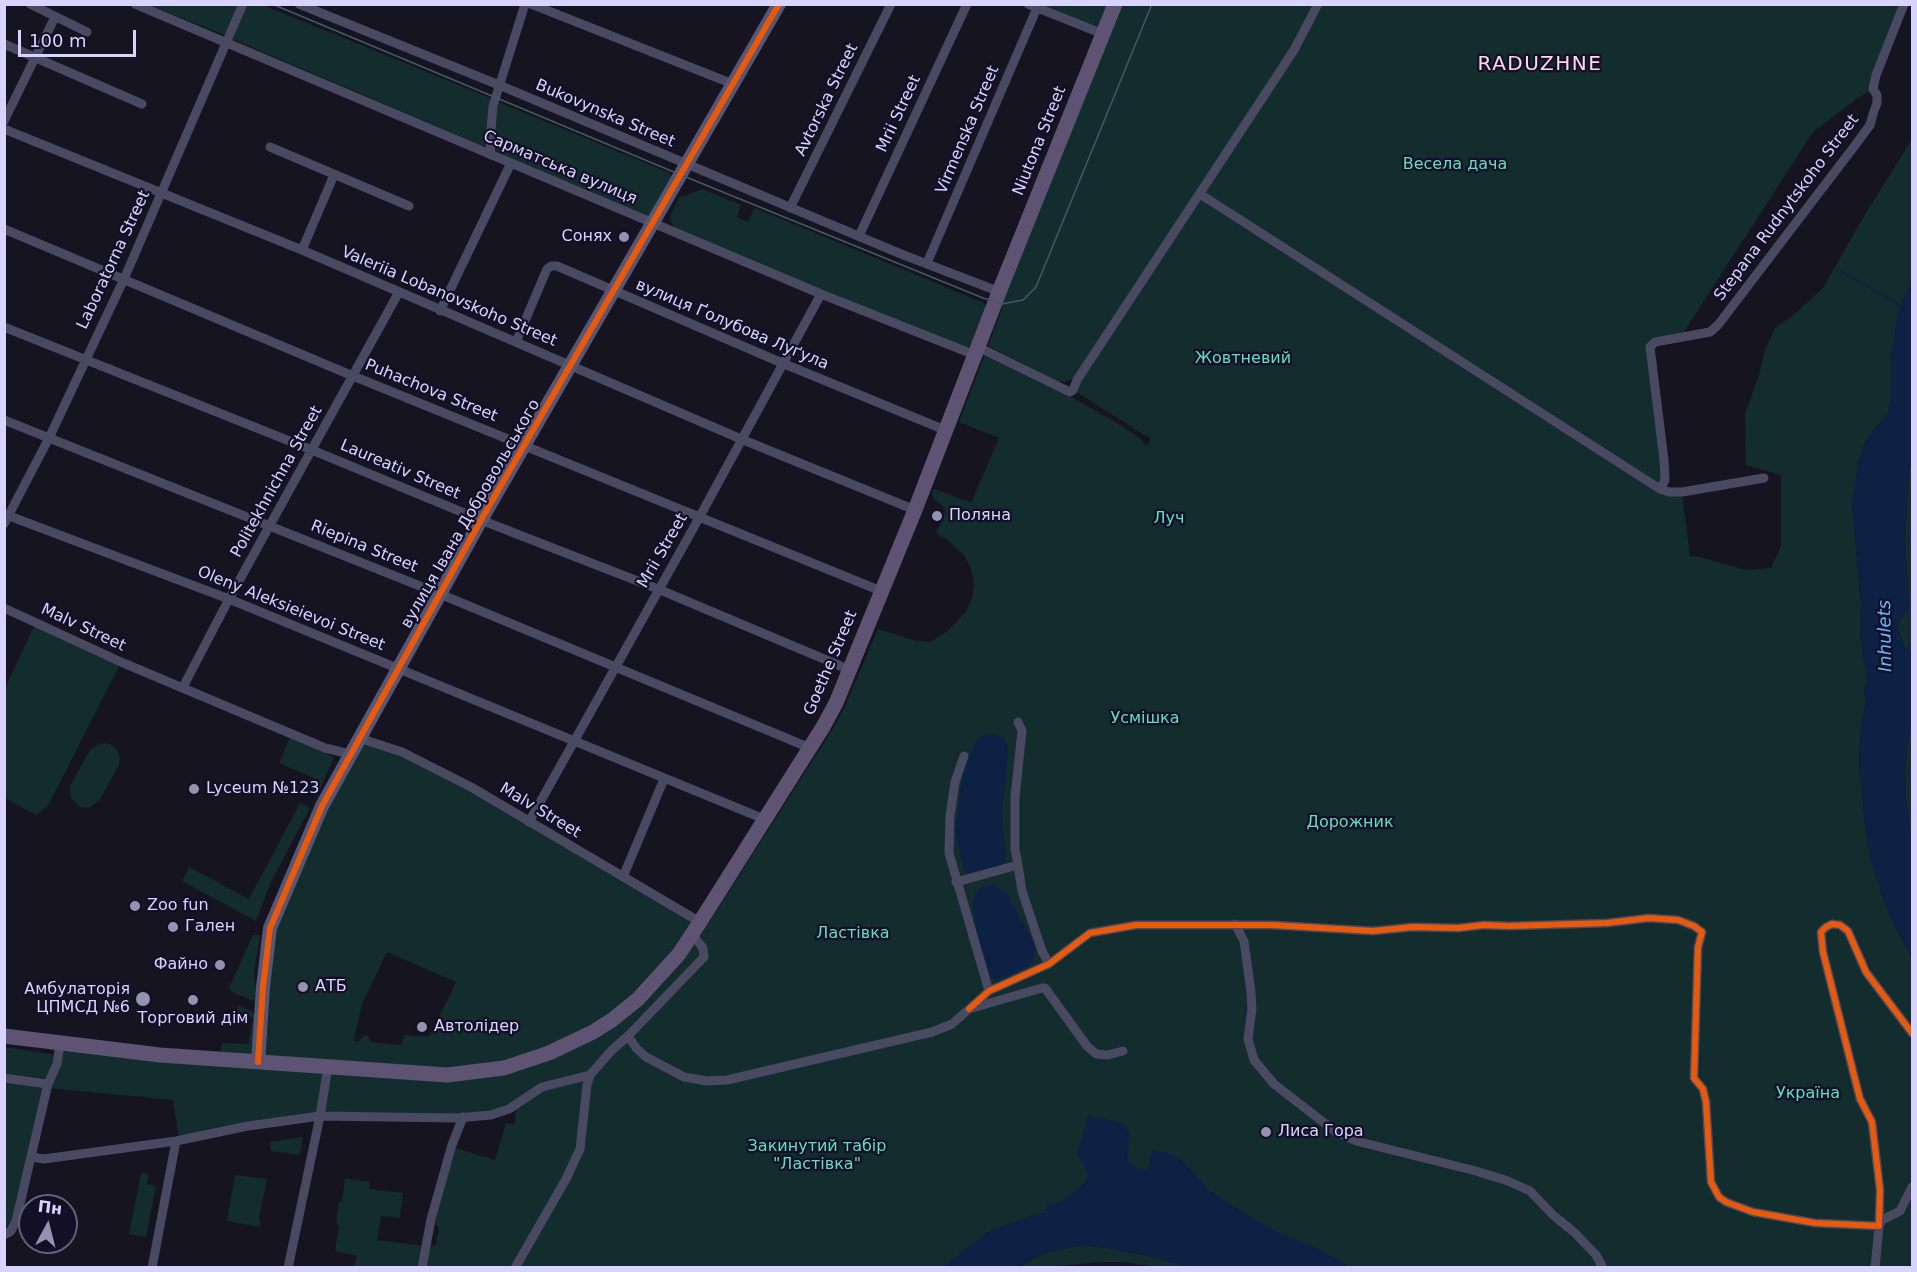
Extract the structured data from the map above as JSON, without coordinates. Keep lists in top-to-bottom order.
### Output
{
  "streets": {
    "main road": ["Niutona Street", "Goethe Street"],
    "street": [
      "Avtorska Street",
      "Bukovynska Street",
      "Mrii Street",
      "Virmenska Street",
      "Сарматська вулиця",
      "Stepana Rudnytskoho Street",
      "Laboratorna Street",
      "Valeriia Lobanovskoho Street",
      "вулиця Ґолубова Луґула",
      "Puhachova Street",
      "Laureativ Street",
      "Politekhnichna Street",
      "вулиця Івана Добровольського",
      "Riepina Street",
      "Oleny Aleksieievoi Street",
      "Malv Street"
    ]
  },
  "crossings": [
    ["Avtorska Street", "Bukovynska Street"],
    ["Bukovynska Street", "Mrii Street"],
    ["Bukovynska Street", "Virmenska Street"],
    ["Bukovynska Street", "Niutona Street"],
    ["Bukovynska Street", "вулиця Івана Добровольського"],
    ["Bukovynska Street", "Goethe Street"],
    ["Mrii Street", "Сарматська вулиця"],
    ["Mrii Street", "Valeriia Lobanovskoho Street"],
    ["Mrii Street", "вулиця Ґолубова Луґула"],
    ["Mrii Street", "Puhachova Street"],
    ["Mrii Street", "Laureativ Street"],
    ["Mrii Street", "Riepina Street"],
    ["Mrii Street", "Oleny Aleksieievoi Street"],
    ["Mrii Street", "Malv Street"],
    ["Niutona Street", "Goethe Street"],
    ["Сарматська вулиця", "Laboratorna Street"],
    ["Сарматська вулиця", "вулиця Івана Добровольського"],
    ["Сарматська вулиця", "Goethe Street"],
    ["Laboratorna Street", "Valeriia Lobanovskoho Street"],
    ["Laboratorna Street", "Puhachova Street"],
    ["Laboratorna Street", "Laureativ Street"],
    ["Laboratorna Street", "Riepina Street"],
    ["Laboratorna Street", "Oleny Aleksieievoi Street"],
    ["Valeriia Lobanovskoho Street", "вулиця Ґолубова Луґула"],
    ["Valeriia Lobanovskoho Street", "Politekhnichna Street"],
    ["Valeriia Lobanovskoho Street", "вулиця Івана Добровольського"],
    ["Valeriia Lobanovskoho Street", "Goethe Street"],
    ["вулиця Ґолубова Луґула", "вулиця Івана Добровольського"],
    ["вулиця Ґолубова Луґула", "Goethe Street"],
    ["Puhachova Street", "Politekhnichna Street"],
    ["Puhachova Street", "вулиця Івана Добровольського"],
    ["Puhachova Street", "Goethe Street"],
    ["Laureativ Street", "Politekhnichna Street"],
    ["Laureativ Street", "вулиця Івана Добровольського"],
    ["Laureativ Street", "Goethe Street"],
    ["Politekhnichna Street", "Riepina Street"],
    ["Politekhnichna Street", "Oleny Aleksieievoi Street"],
    ["Politekhnichna Street", "Malv Street"],
    ["вулиця Івана Добровольського", "Riepina Street"],
    ["вулиця Івана Добровольського", "Oleny Aleksieievoi Street"],
    ["вулиця Івана Добровольського", "Malv Street"],
    ["вулиця Івана Добровольського", "Goethe Street"],
    ["Riepina Street", "Goethe Street"],
    ["Oleny Aleksieievoi Street", "Goethe Street"],
    ["Malv Street", "Goethe Street"]
  ],
  "districts": ["RADUZHNE"],
  "water": ["Inhulets"],
  "parks": [
    "Весела дача",
    "Жовтневий",
    "Луч",
    "Усмішка",
    "Дорожник",
    "Ластівка",
    "Україна",
    "Закинутий табір \"Ластівка\""
  ],
  "places": [
    "Сонях",
    "Поляна",
    "Lyceum №123",
    "Zoo fun",
    "Гален",
    "Файно",
    "АТБ",
    "Амбулаторія ЦПМСД №6",
    "Торговий дім",
    "Автолідер",
    "Лиса Гора"
  ],
  "scale_bar": "100 m",
  "north": "top"
}
